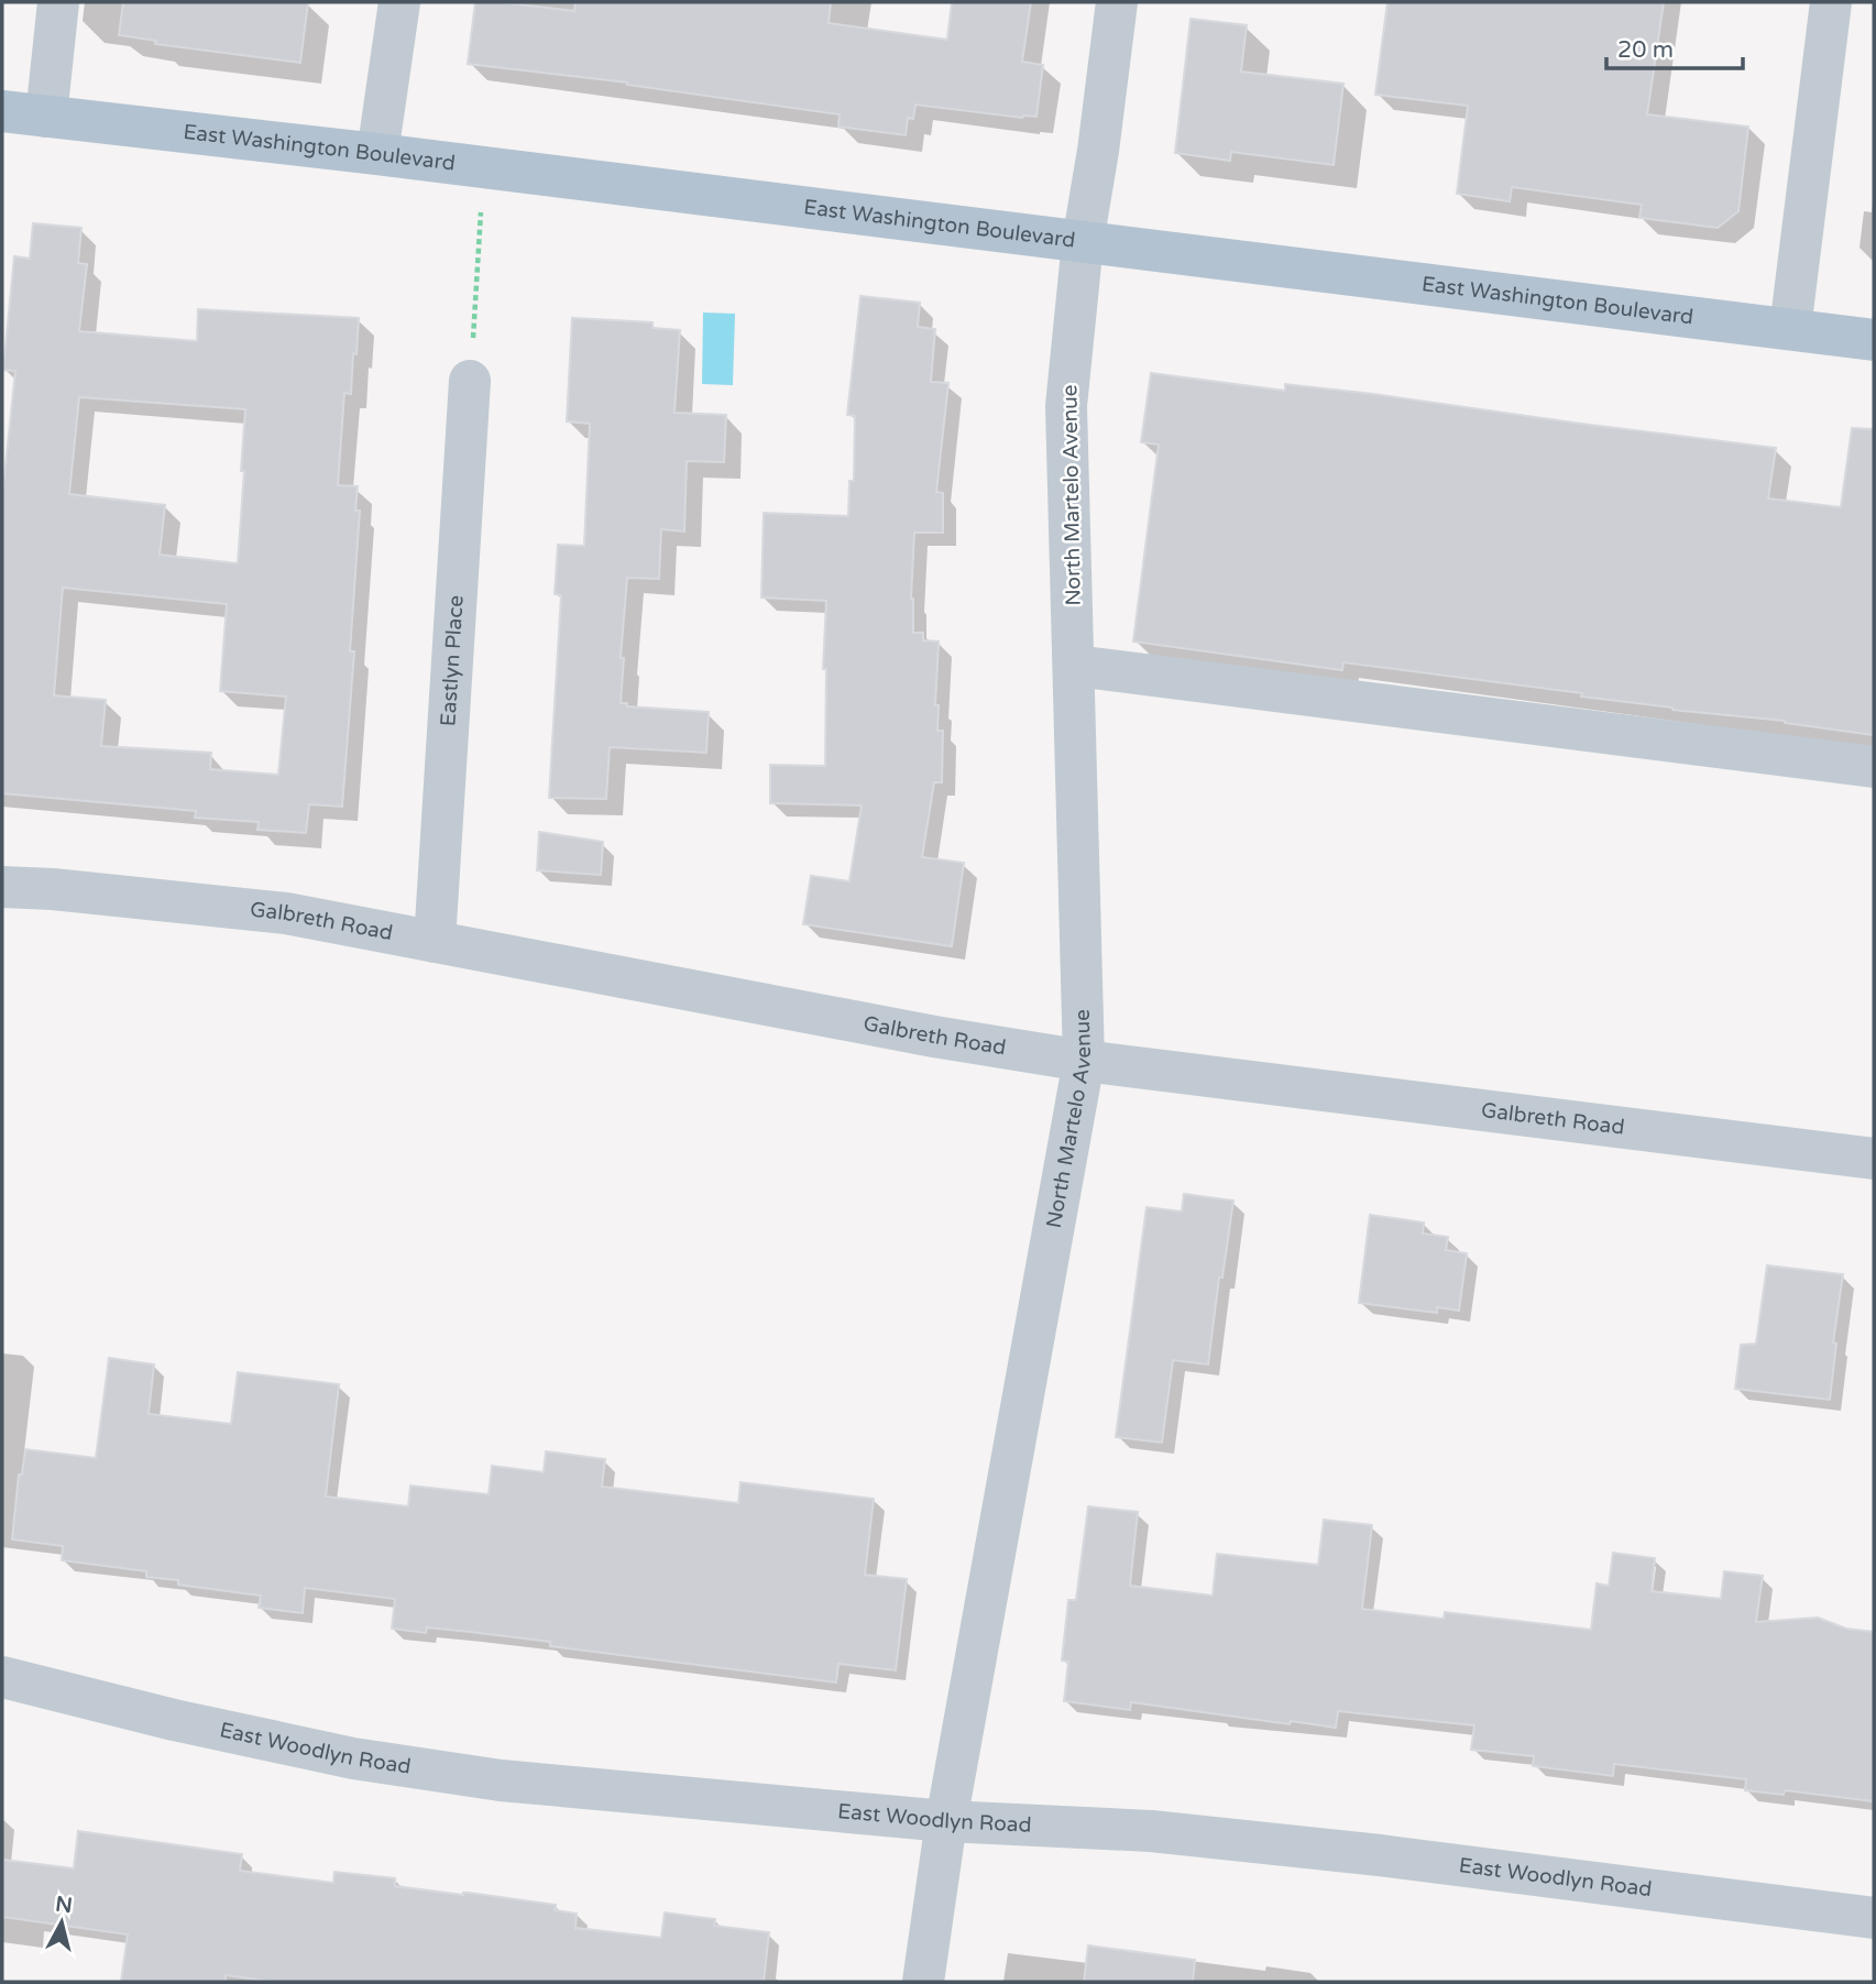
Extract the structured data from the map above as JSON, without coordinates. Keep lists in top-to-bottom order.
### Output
{
  "streets": {
    "main road": ["East Washington Boulevard"],
    "street": [
      "North Martelo Avenue",
      "Eastlyn Place",
      "Galbreth Road",
      "East Woodlyn Road"
    ]
  },
  "crossings": [
    ["East Washington Boulevard", "North Martelo Avenue"],
    ["North Martelo Avenue", "Galbreth Road"],
    ["North Martelo Avenue", "East Woodlyn Road"],
    ["Eastlyn Place", "Galbreth Road"]
  ],
  "scale_bar": "20 m",
  "north": "top"
}
